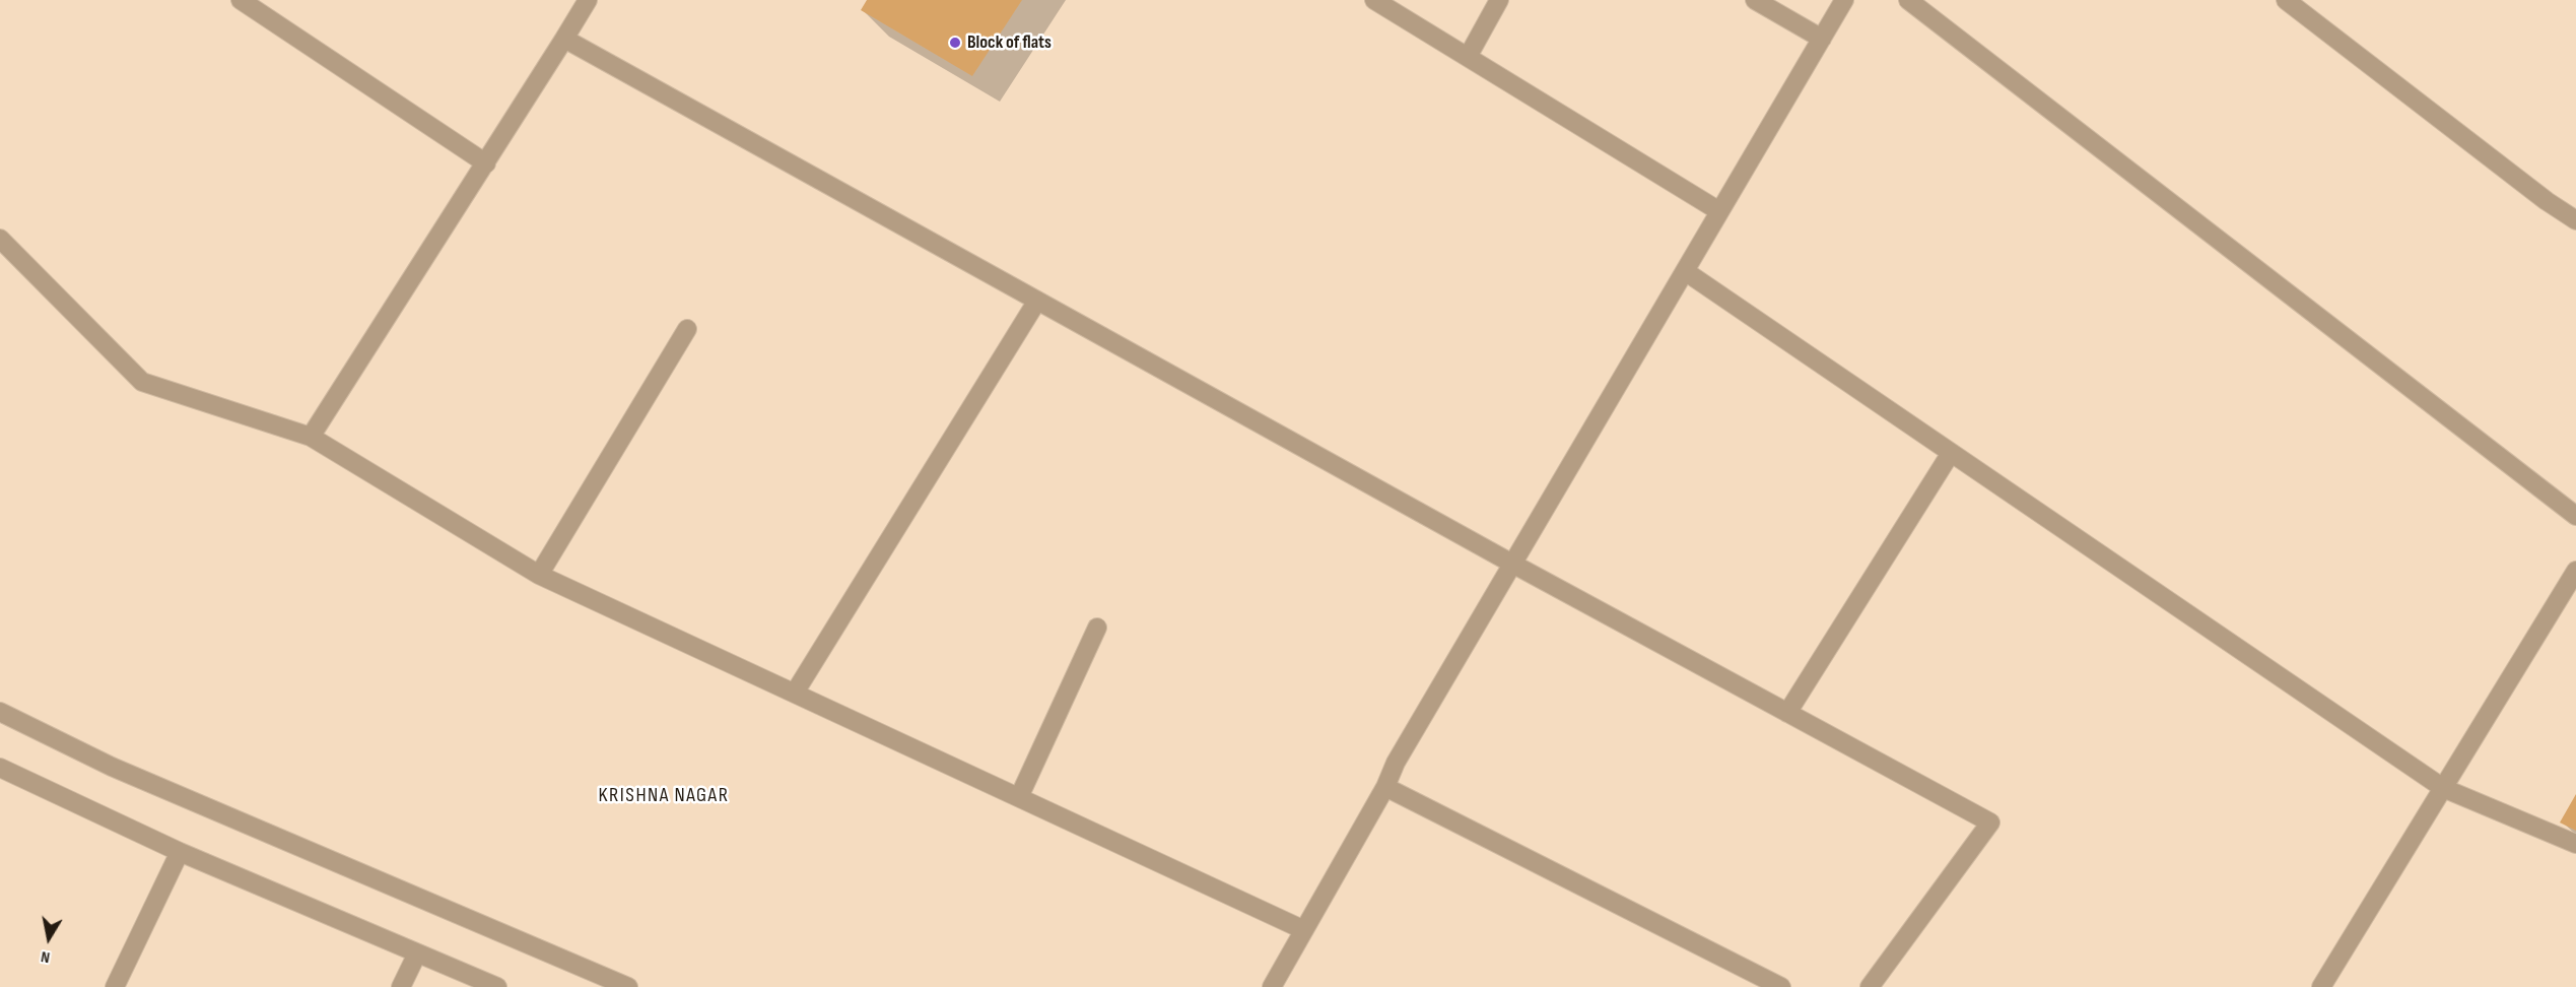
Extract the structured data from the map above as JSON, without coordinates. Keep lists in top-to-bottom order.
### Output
{
  "districts": ["KRISHNA NAGAR"],
  "places": ["Block of flats"],
  "north": "bottom"
}
